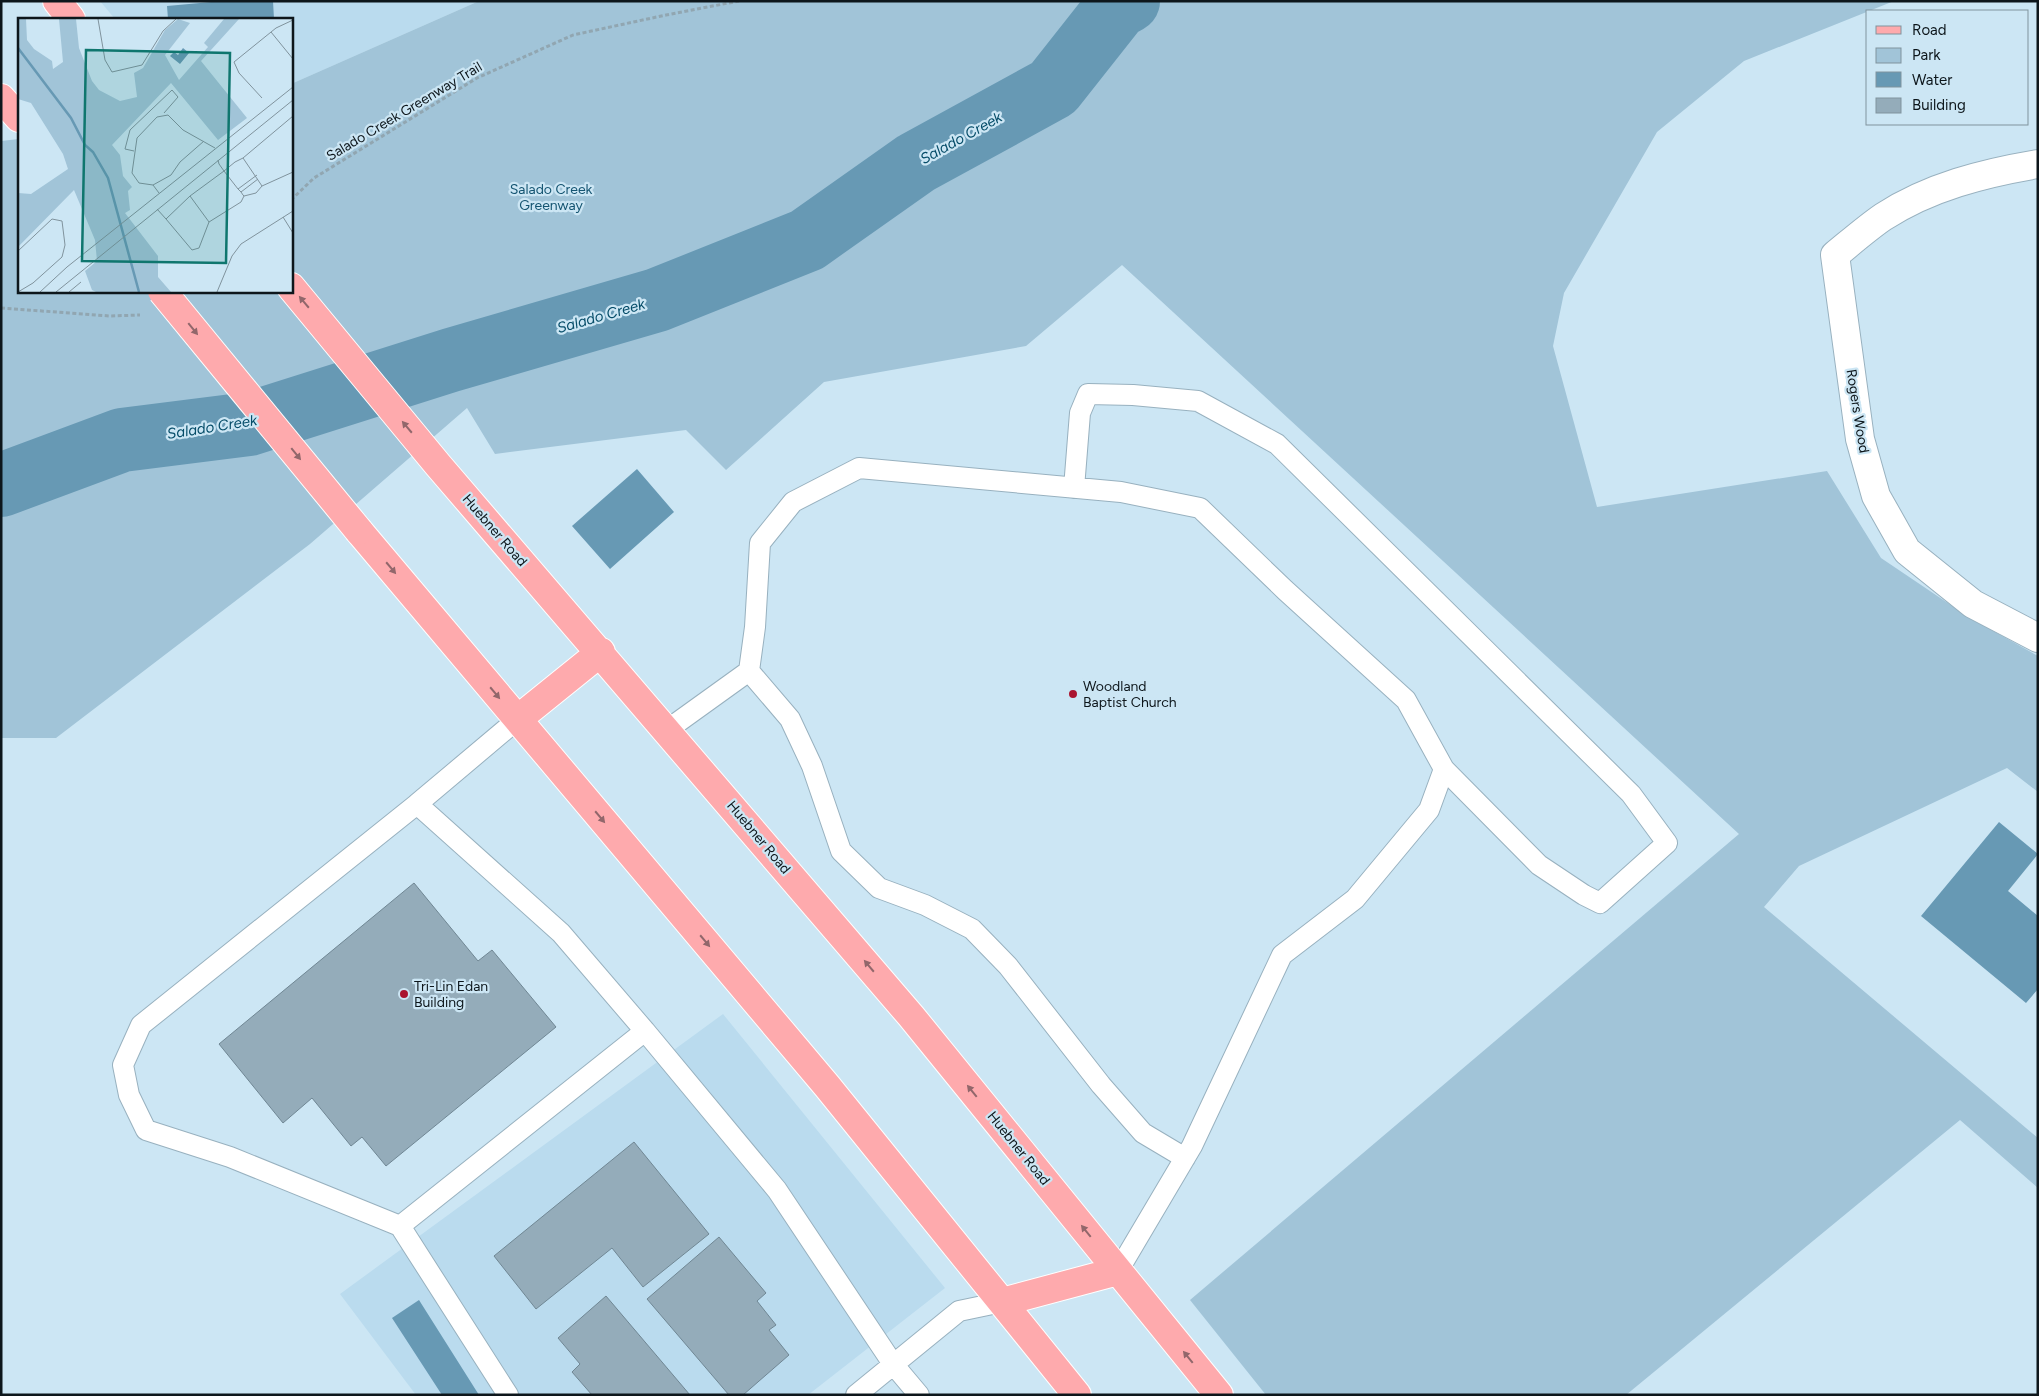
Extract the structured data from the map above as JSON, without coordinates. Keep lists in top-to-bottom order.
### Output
{
  "streets": {
    "main road": ["Huebner Road"],
    "street": ["Rogers Wood"],
    "path": ["Salado Creek Greenway Trail"]
  },
  "water": ["Salado Creek"],
  "parks": ["Salado Creek Greenway"],
  "places": ["Woodland Baptist Church", "Tri-Lin Edan Building"],
  "legend": [
    "Road",
    "Park",
    "Water",
    "Building"
  ]
}
